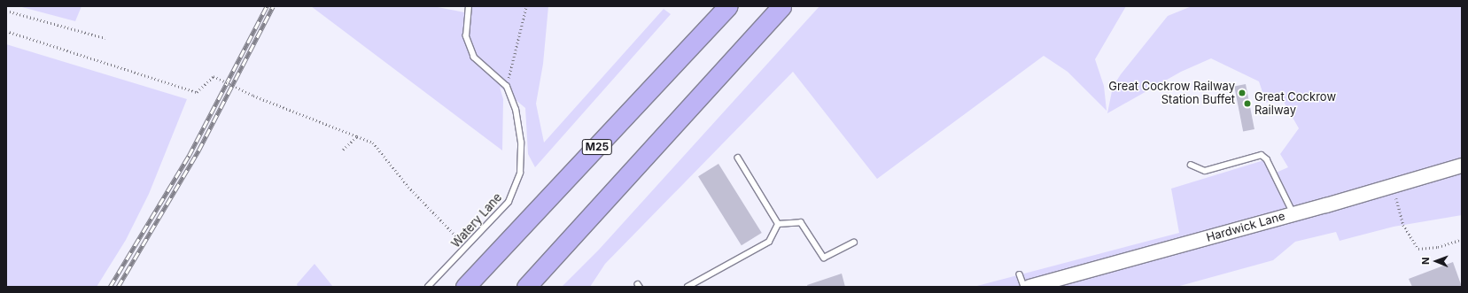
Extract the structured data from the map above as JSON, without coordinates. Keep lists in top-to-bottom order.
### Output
{
  "streets": {
    "highway": ["M25"],
    "street": ["Hardwick Lane"],
    "lane": ["Watery Lane"]
  },
  "places": ["Great Cockrow Railway Station Buffet", "Great Cockrow Railway"],
  "north": "left"
}
